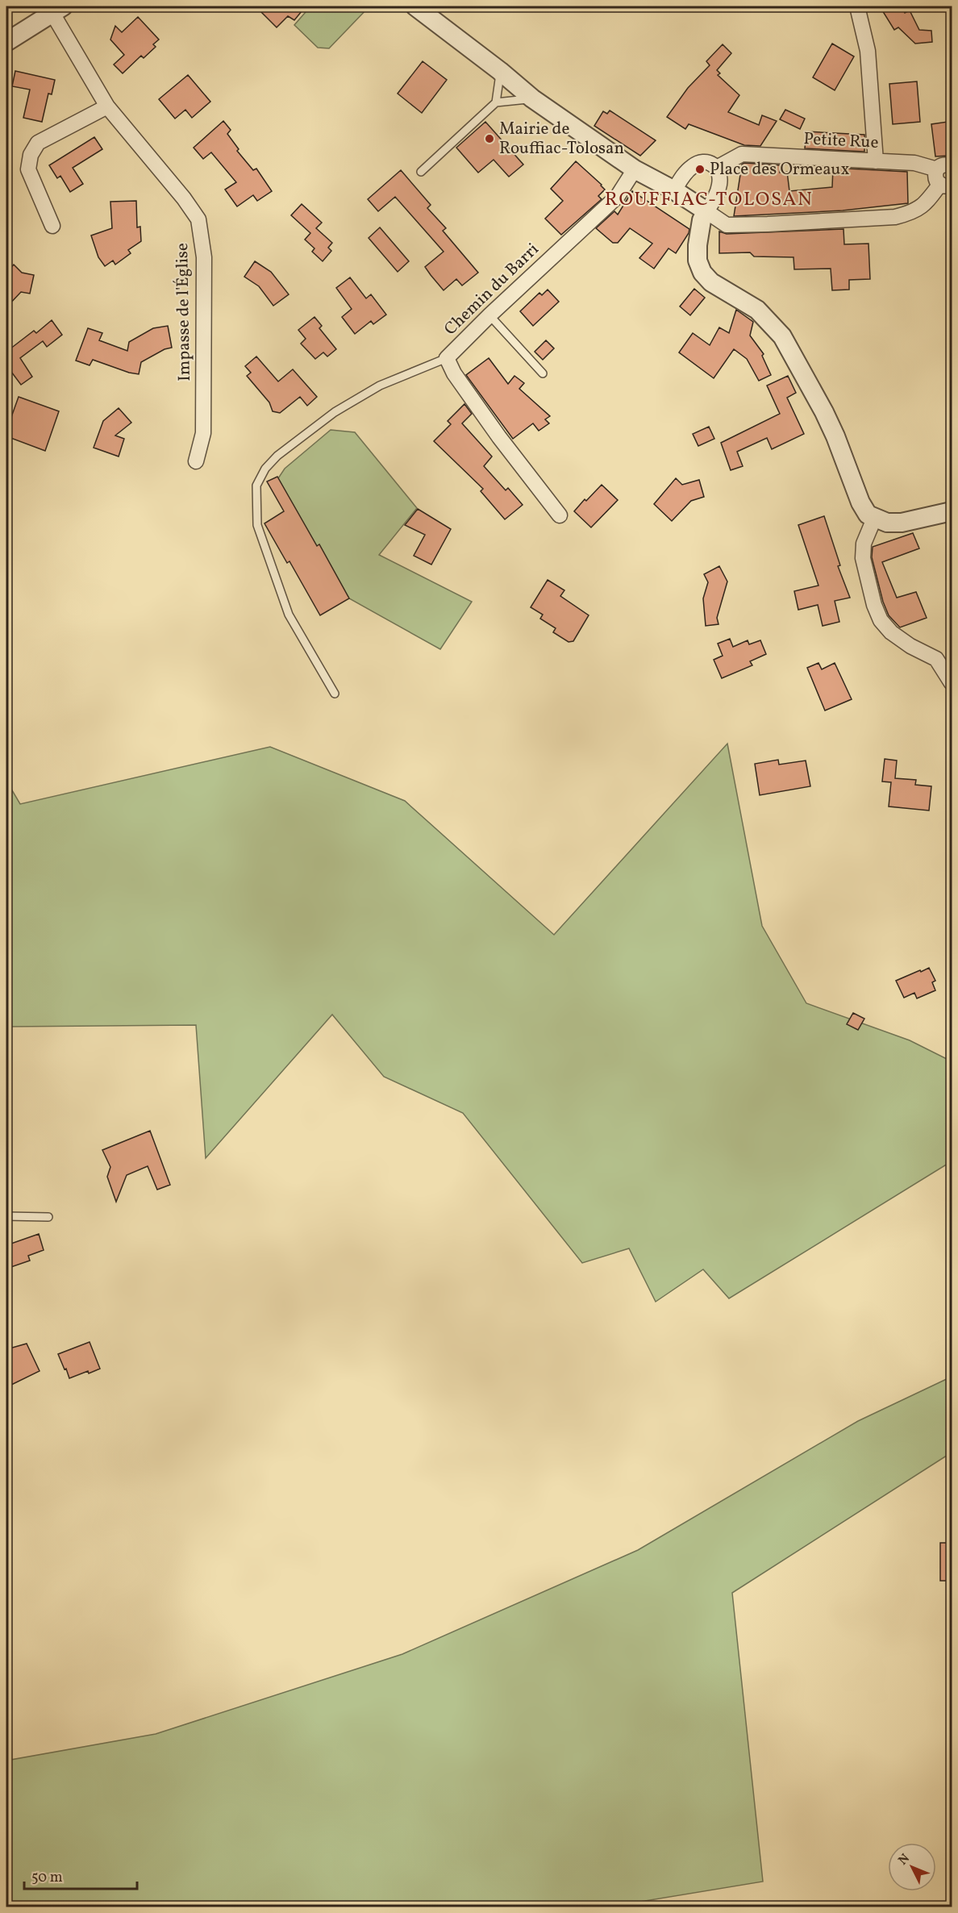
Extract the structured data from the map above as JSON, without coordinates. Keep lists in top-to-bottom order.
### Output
{
  "streets": {
    "street": ["Petite Rue", "Chemin du Barri", "Impasse de l'Église"]
  },
  "districts": ["ROUFFIAC-TOLOSAN"],
  "places": ["Mairie de Rouffiac-Tolosan", "Place des Ormeaux"],
  "scale_bar": "50 m",
  "north": "top left"
}
